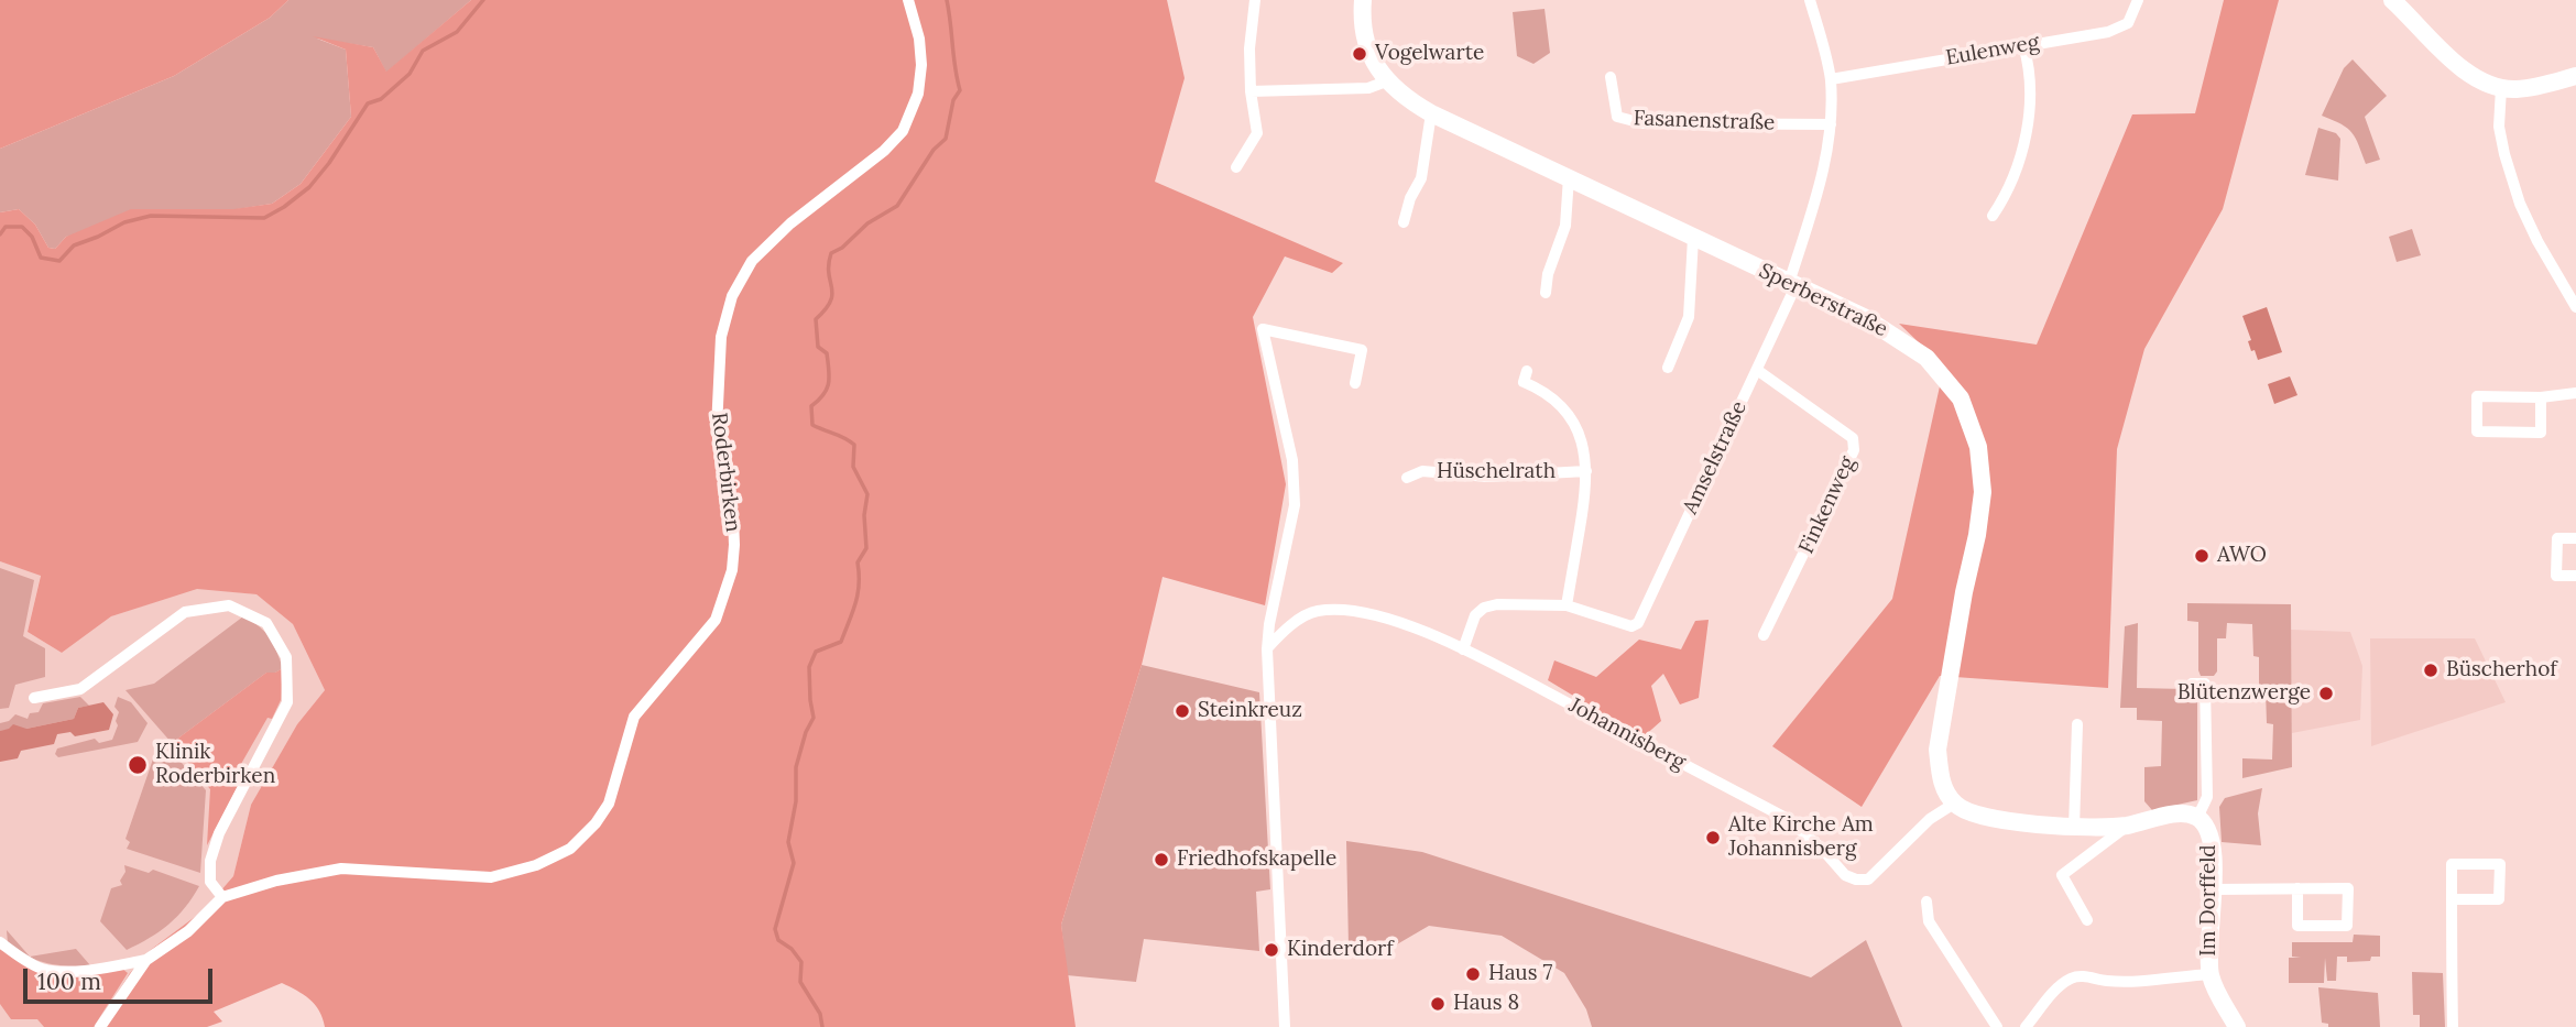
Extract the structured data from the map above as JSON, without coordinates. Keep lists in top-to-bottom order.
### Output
{
  "streets": {
    "street": [
      "Eulenweg",
      "Fasanenstraße",
      "Sperberstraße",
      "Amselstraße",
      "Roderbirken",
      "Hüschelrath",
      "Finkenweg",
      "Johannisberg",
      "Im Dorffeld"
    ]
  },
  "crossings": [
    ["Sperberstraße", "Amselstraße"],
    ["Sperberstraße", "Johannisberg"],
    ["Sperberstraße", "Im Dorffeld"],
    ["Amselstraße", "Hüschelrath"],
    ["Amselstraße", "Finkenweg"],
    ["Johannisberg", "Im Dorffeld"]
  ],
  "places": [
    "Vogelwarte",
    "AWO",
    "Büscherhof",
    "Blütenzwerge",
    "Steinkreuz",
    "Klinik Roderbirken",
    "Alte Kirche Am Johannisberg",
    "Friedhofskapelle",
    "Kinderdorf",
    "Haus 7",
    "Haus 8"
  ],
  "scale_bar": "100 m"
}
